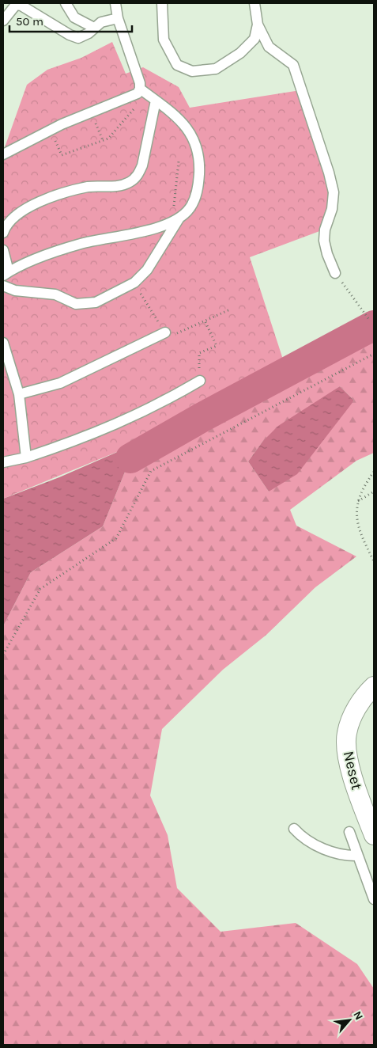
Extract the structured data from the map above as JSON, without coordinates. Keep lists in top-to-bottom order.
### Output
{
  "streets": {
    "street": ["Neset"]
  },
  "scale_bar": "50 m",
  "north": "top right"
}
